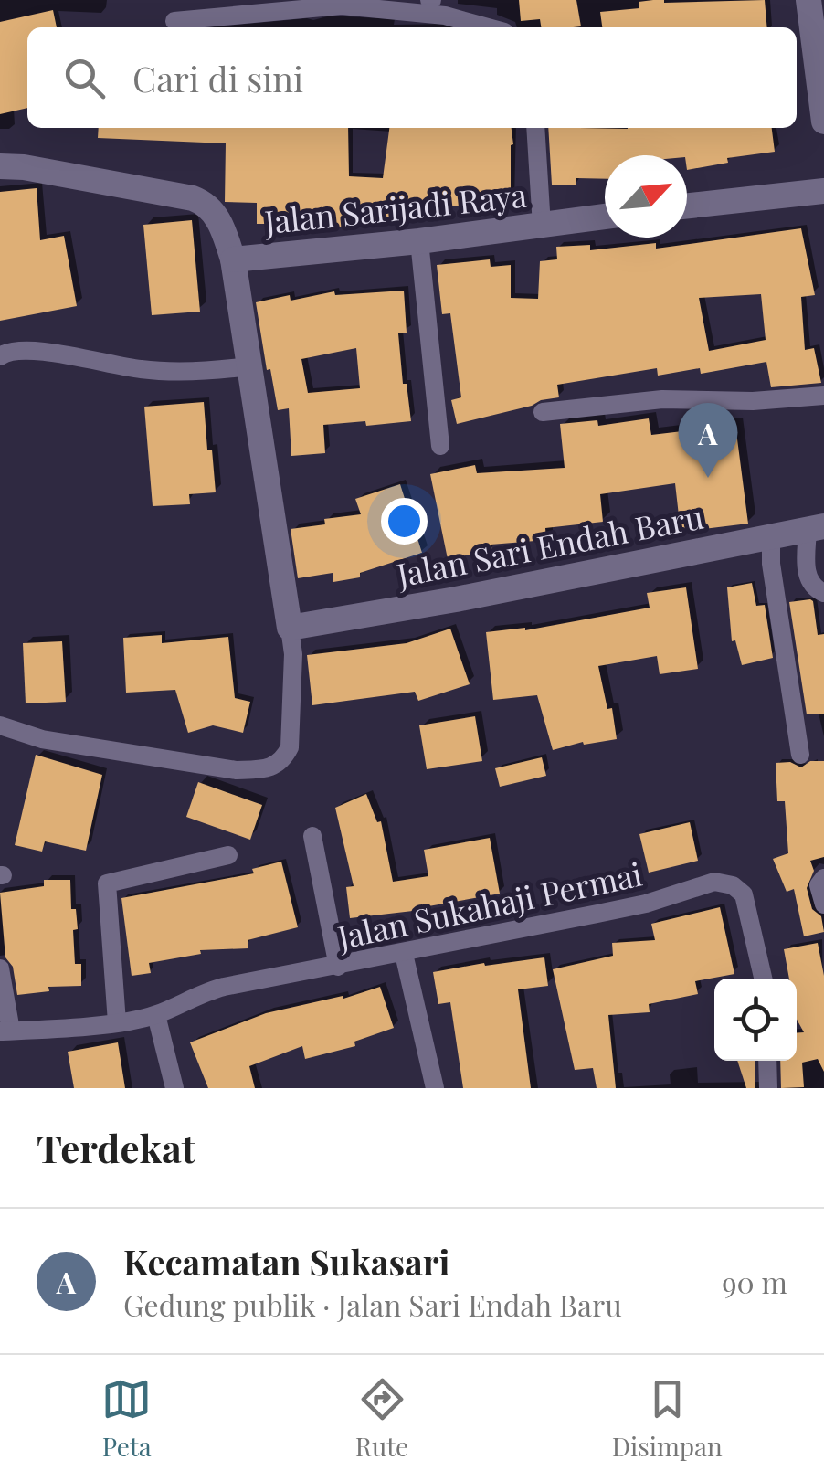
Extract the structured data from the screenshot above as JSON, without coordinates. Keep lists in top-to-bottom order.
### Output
{
  "streets": {
    "main road": ["Jalan Sarijadi Raya", "Jalan Sari Endah Baru"],
    "street": ["Jalan Sukahaji Permai"]
  },
  "north": "top right",
  "page": {
    "search": "Cari di sini",
    "pins": "A",
    "heading": "Terdekat",
    "list": [
      {
        "mark": "A",
        "name": "Kecamatan Sukasari",
        "note": "Gedung publik · Jalan Sari Endah Baru",
        "value": "90 m"
      }
    ],
    "nav": ["Peta", "Rute", "Disimpan"]
  }
}
